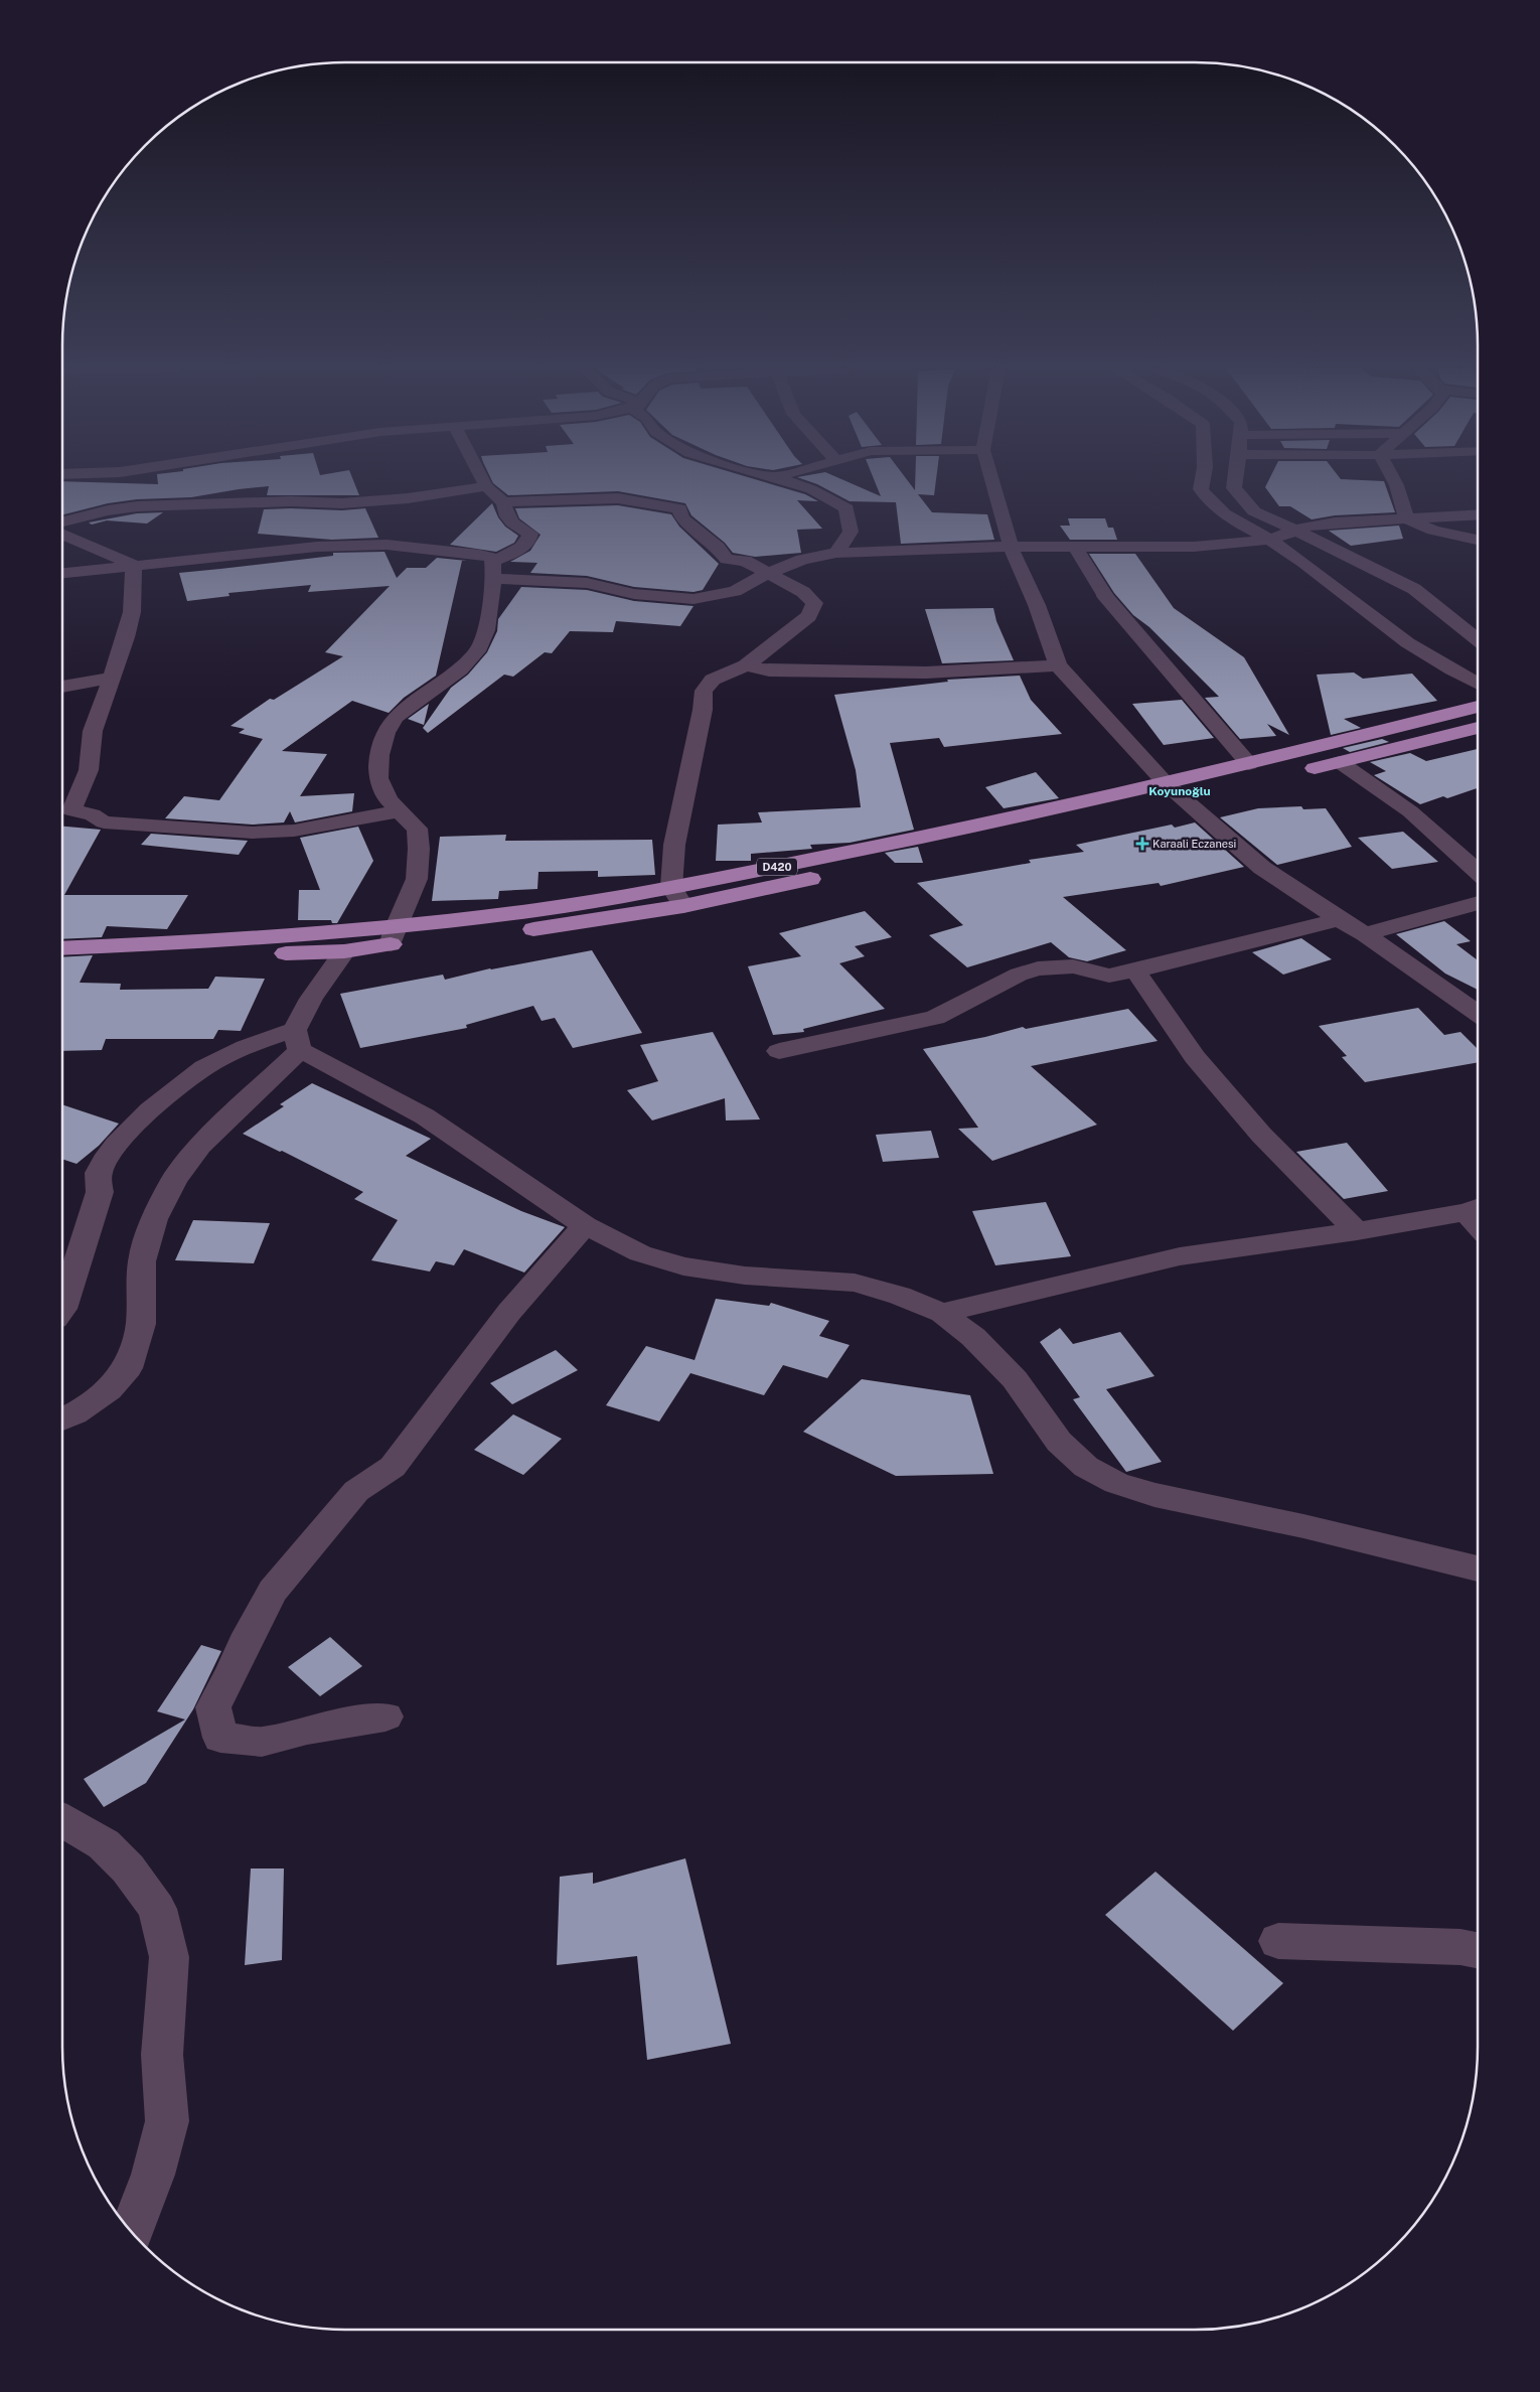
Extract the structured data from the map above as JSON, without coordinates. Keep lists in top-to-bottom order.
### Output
{
  "streets": {
    "highway": ["D420"]
  },
  "districts": ["Koyunoğlu"],
  "places": {
    "health": ["Karaali Eczanesi"]
  }
}
